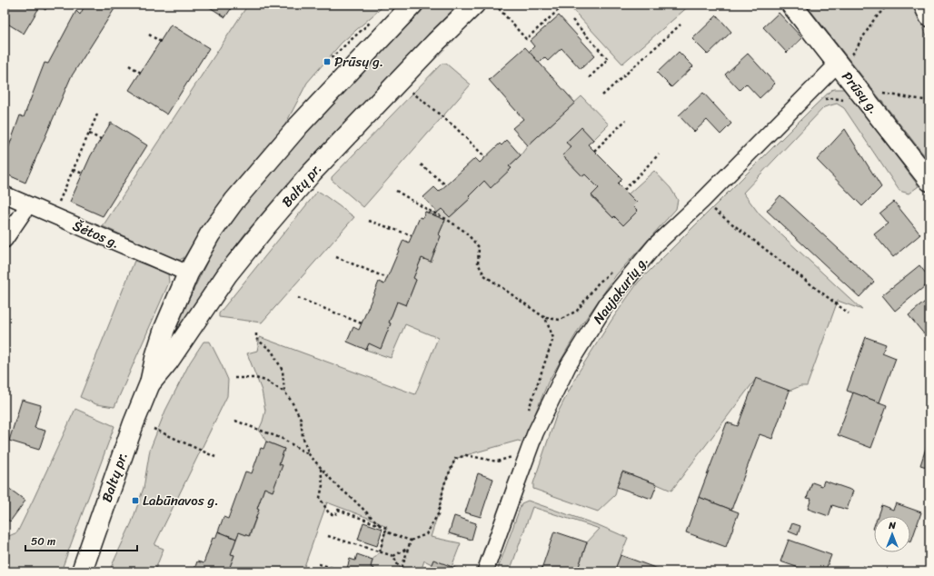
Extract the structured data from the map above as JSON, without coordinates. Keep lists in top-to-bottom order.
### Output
{
  "streets": {
    "street": [
      "Prūsų g.",
      "Baltų pr.",
      "Šėtos g.",
      "Naujakurių g."
    ]
  },
  "crossings": [
    ["Prūsų g.", "Naujakurių g."],
    ["Baltų pr.", "Šėtos g."]
  ],
  "places": {
    "transit": ["Prūsų g.", "Labūnavos g."]
  },
  "scale_bar": "50 m",
  "north": "top"
}
